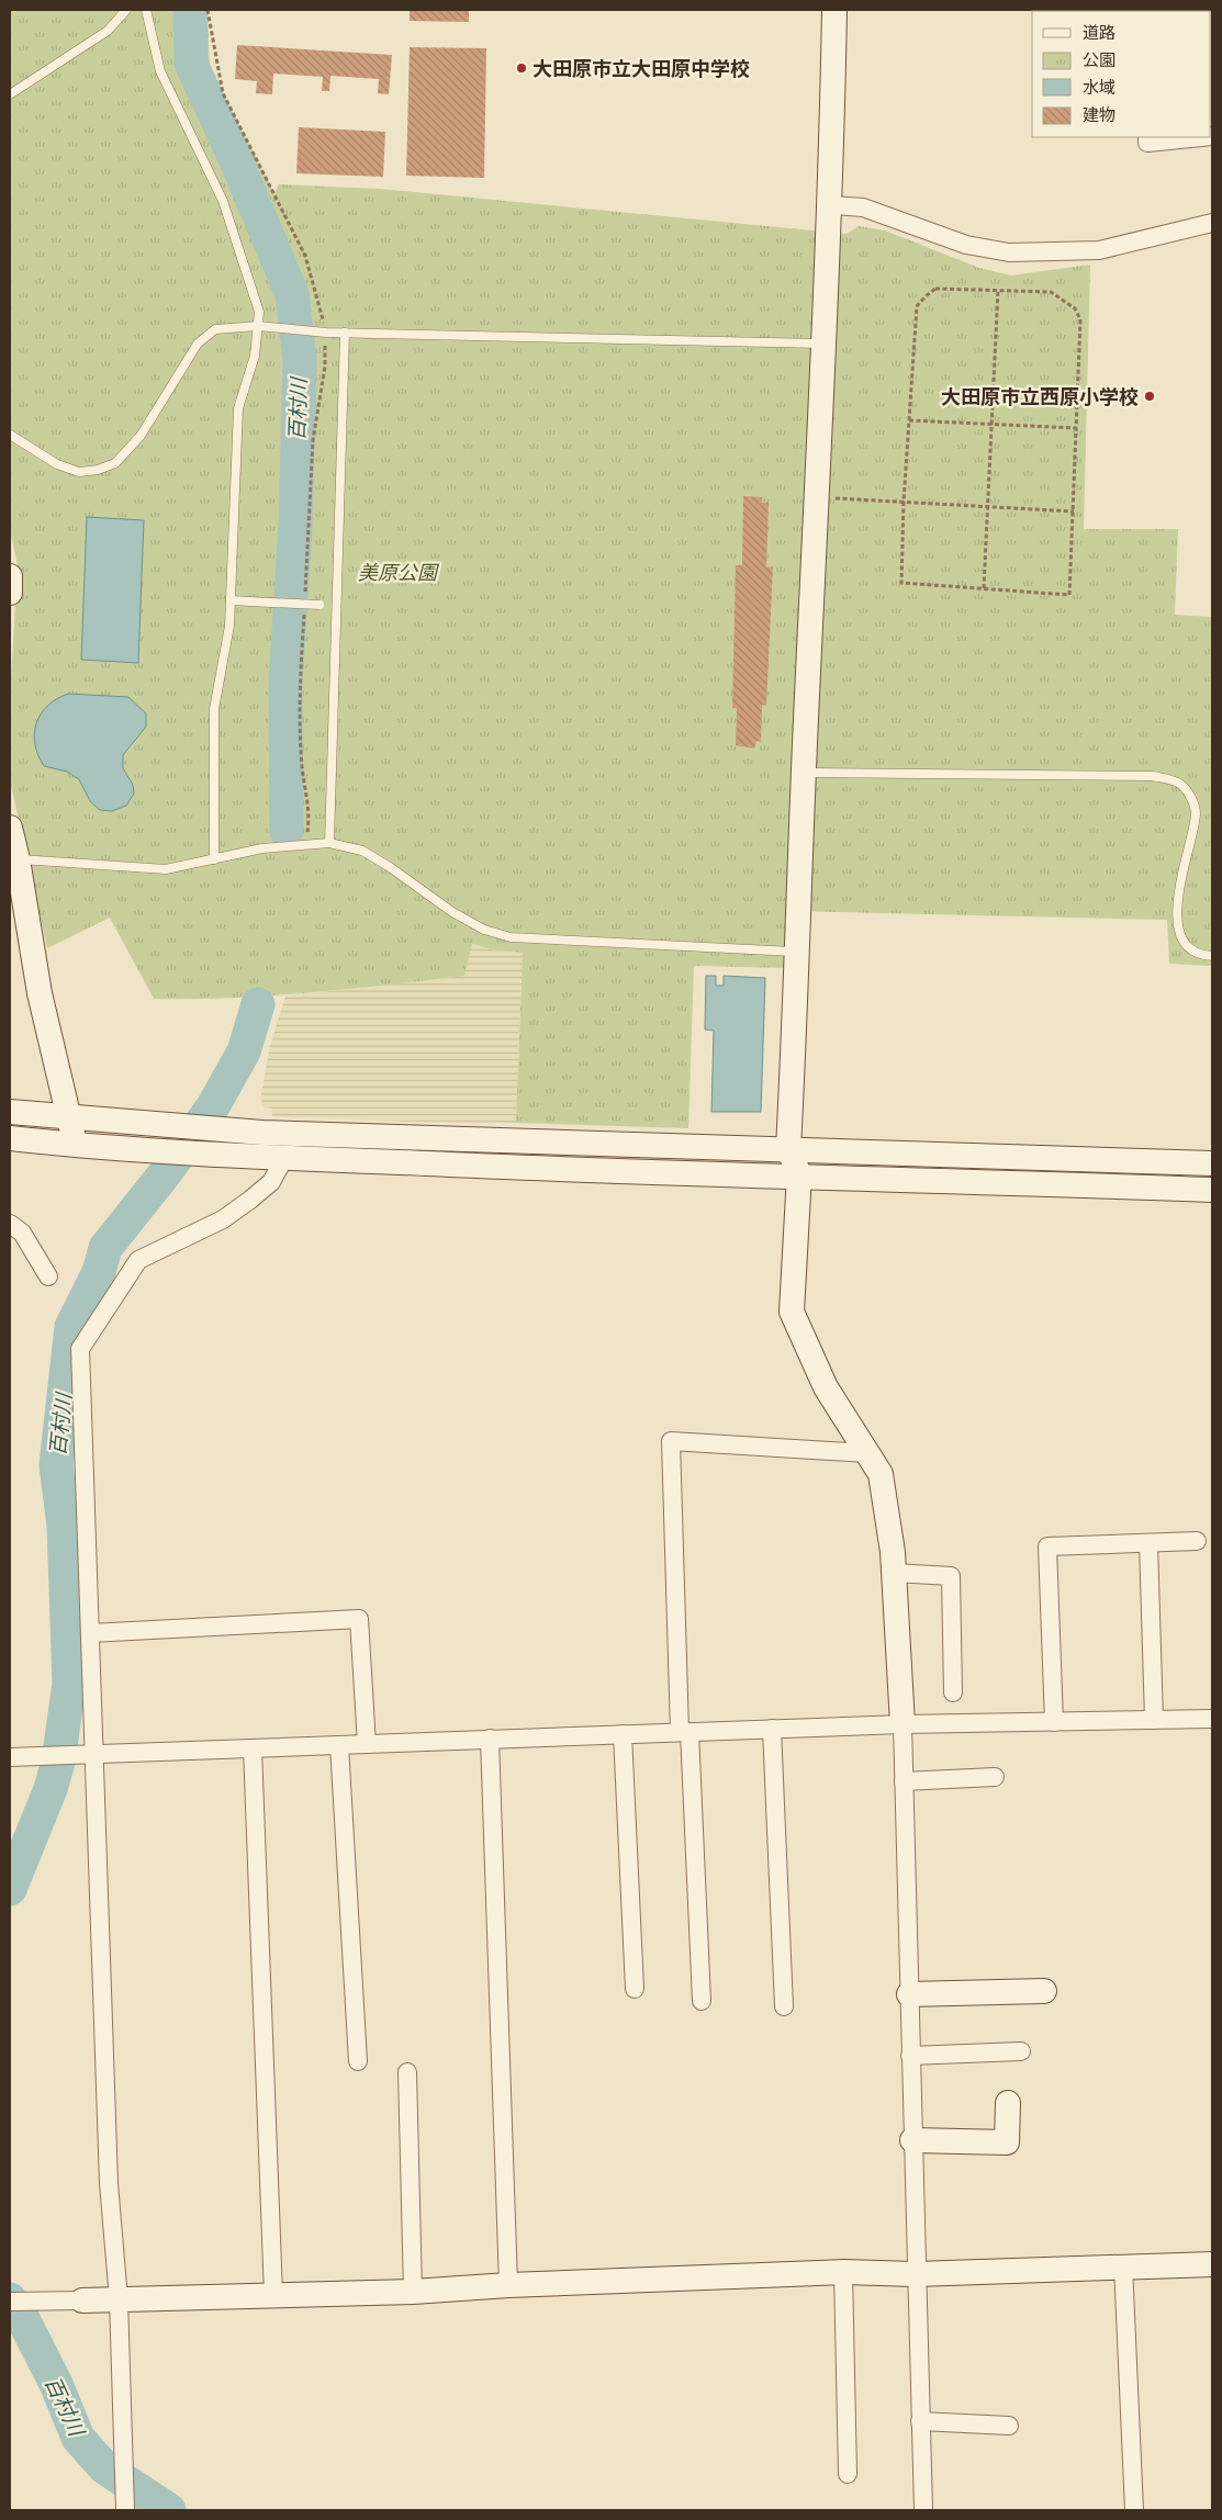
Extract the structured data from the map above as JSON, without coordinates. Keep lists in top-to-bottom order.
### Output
{
  "water": ["百村川"],
  "parks": ["美原公園"],
  "places": ["大田原市立大田原中学校", "大田原市立西原小学校"],
  "legend": [
    "道路",
    "公園",
    "水域",
    "建物"
  ]
}
